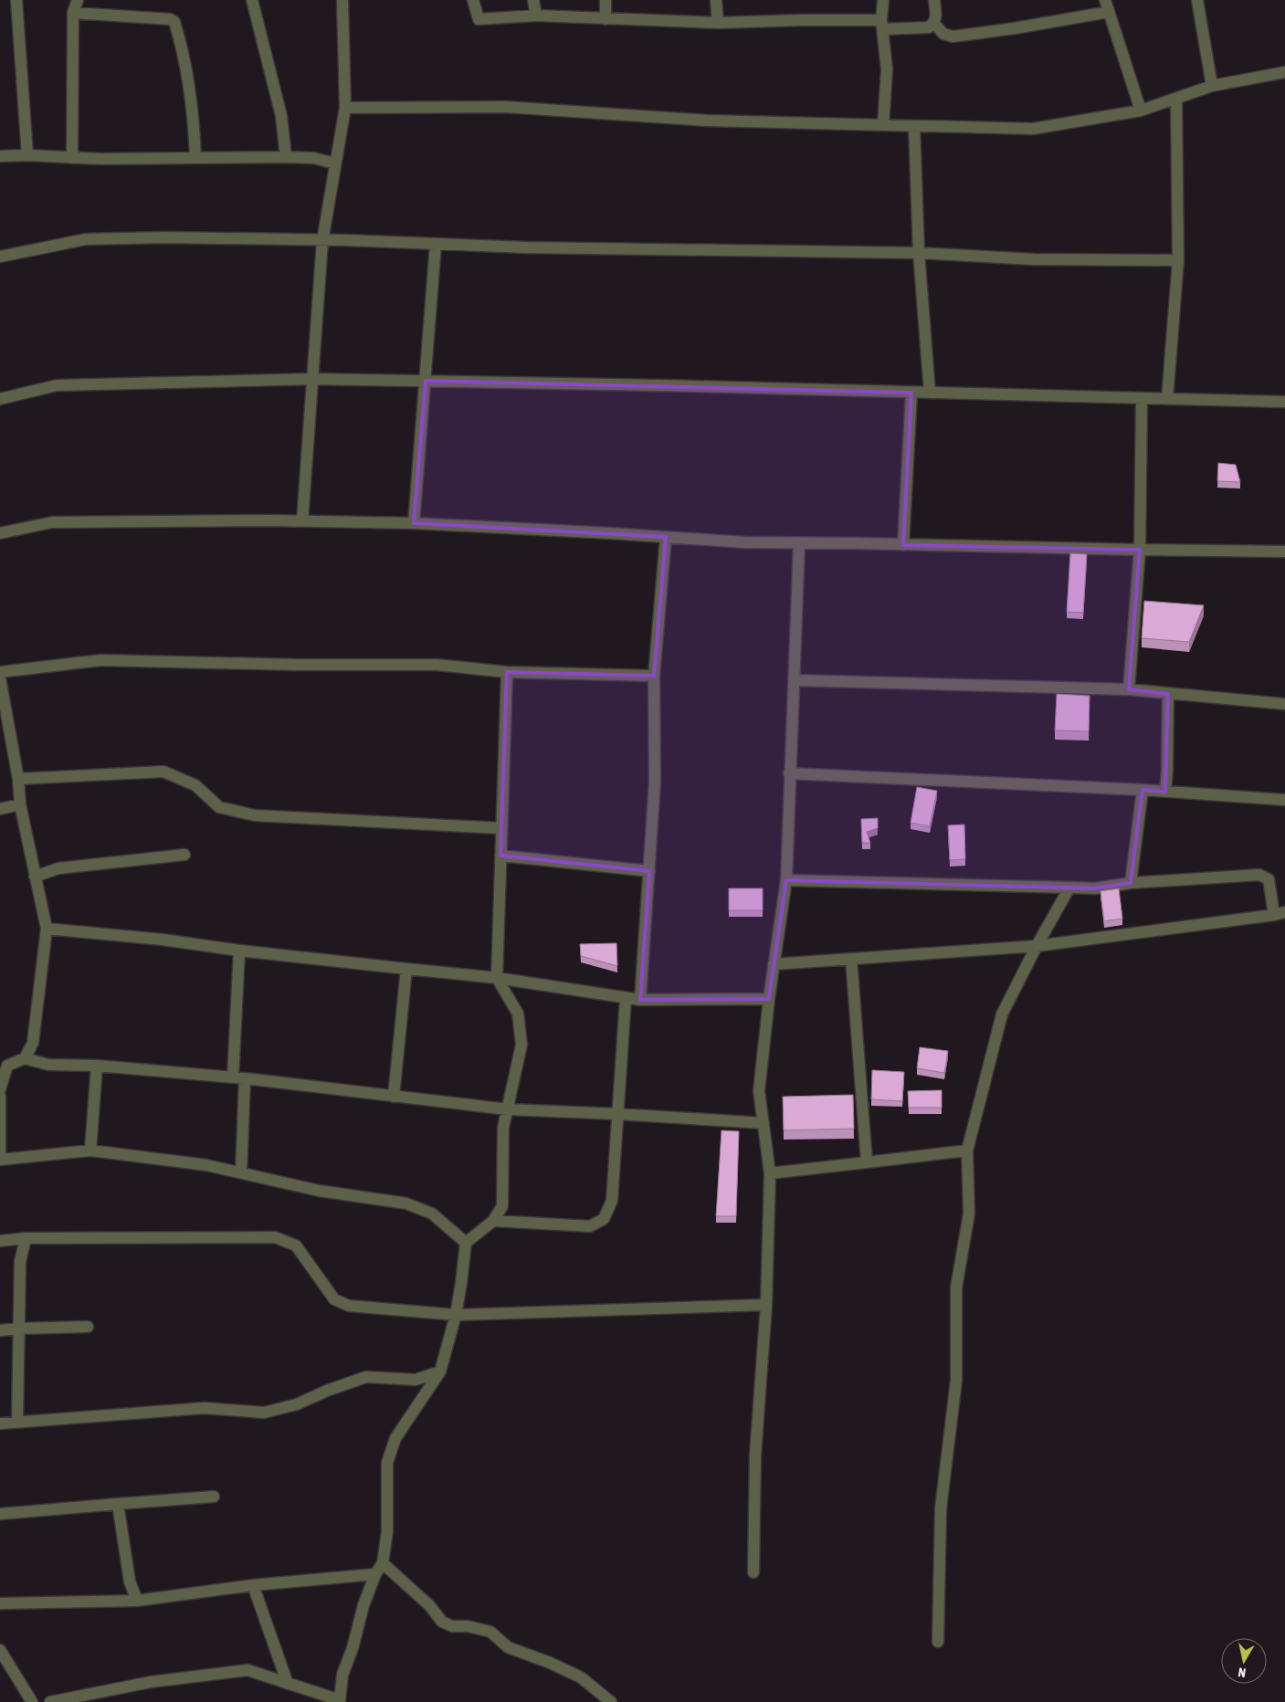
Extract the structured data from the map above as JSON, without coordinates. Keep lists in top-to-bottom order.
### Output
{
  "north": "bottom"
}
